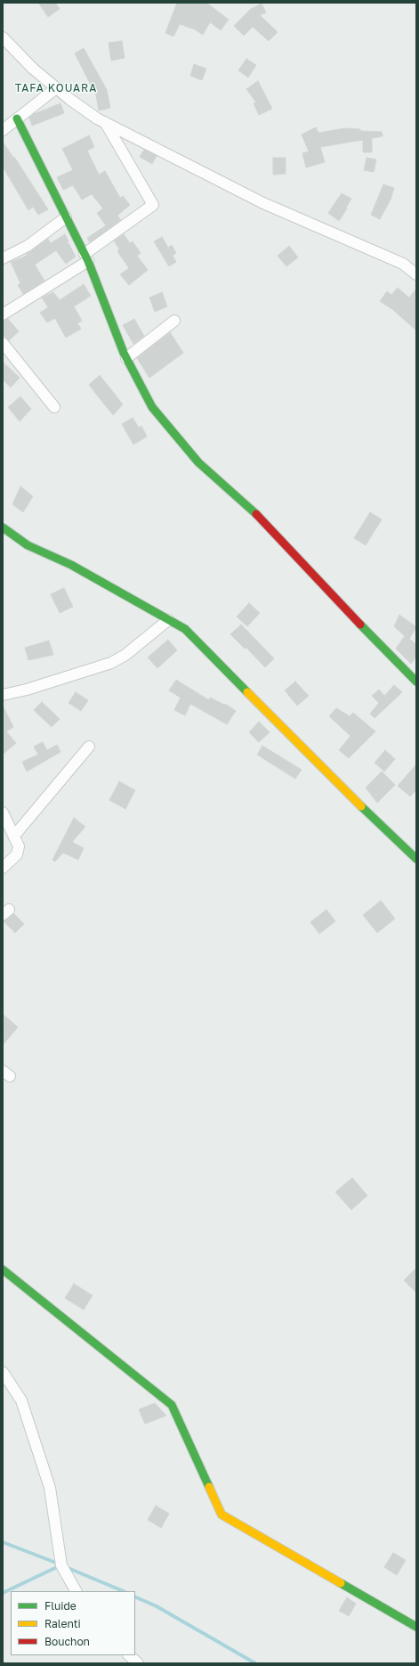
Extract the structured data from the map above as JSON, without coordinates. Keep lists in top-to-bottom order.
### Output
{
  "districts": ["TAFA KOUARA"],
  "legend": ["Fluide", "Ralenti", "Bouchon"]
}
